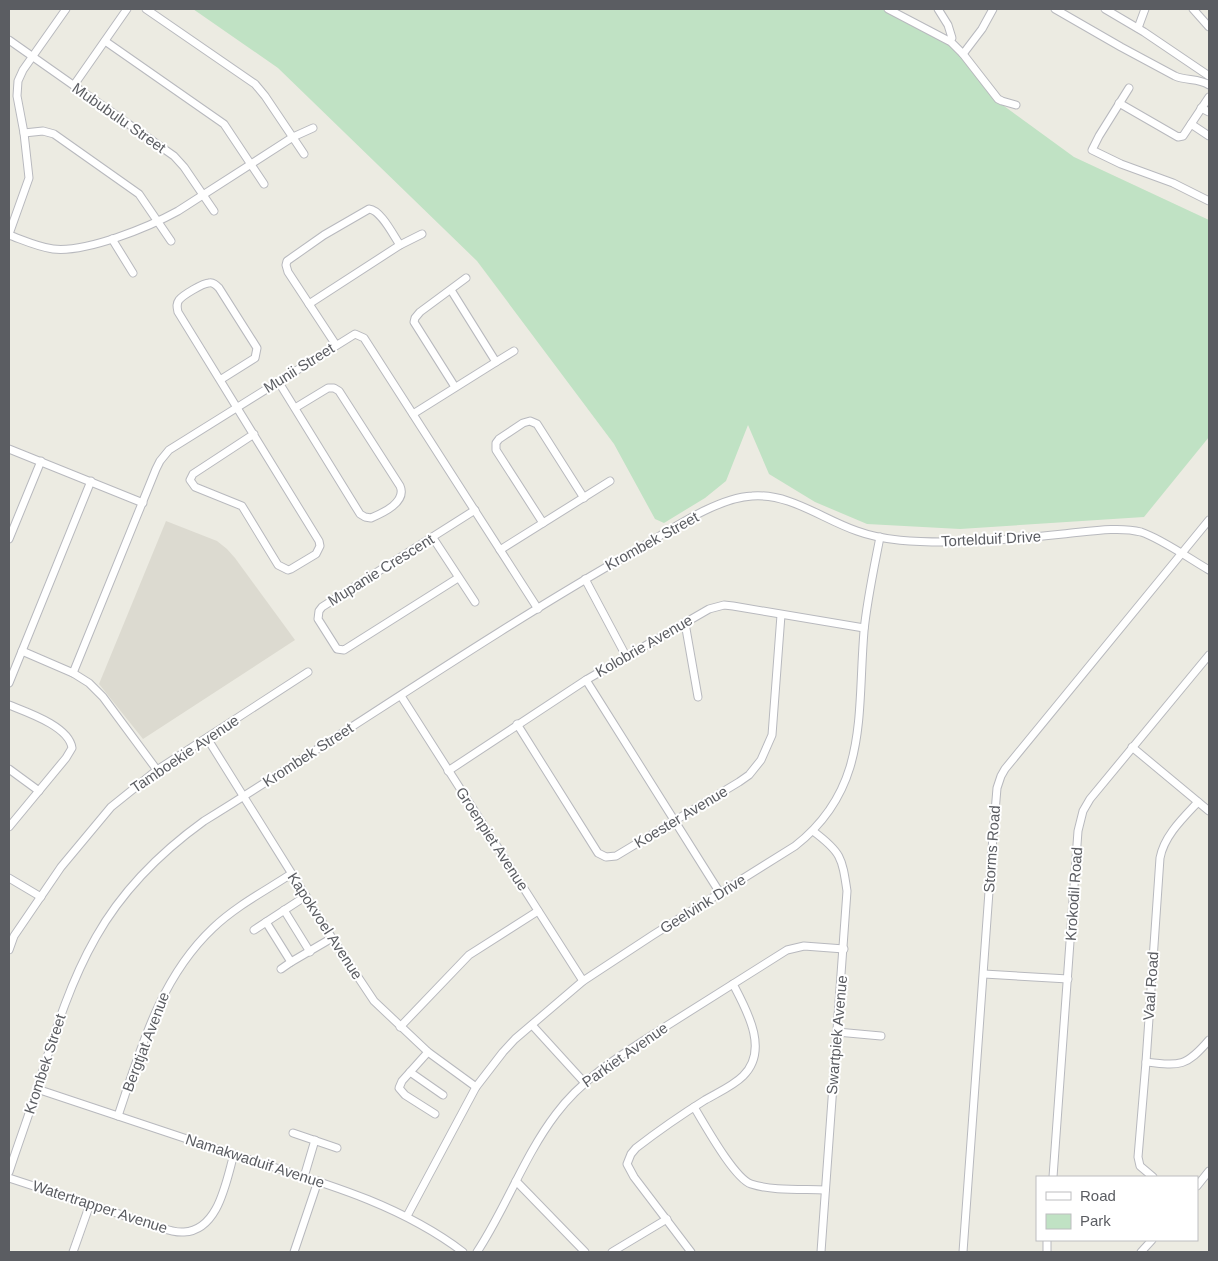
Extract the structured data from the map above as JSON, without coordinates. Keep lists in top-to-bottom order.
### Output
{
  "streets": {
    "street": [
      "Mububulu Street",
      "Munii Street",
      "Tortelduif Drive",
      "Krombek Street",
      "Mupanie Crescent",
      "Kolobrie Avenue",
      "Tamboekie Avenue",
      "Koester Avenue",
      "Groenpiet Avenue",
      "Storms Road",
      "Krokodil Road",
      "Geelvink Drive",
      "Kapokvoel Avenue",
      "Vaal Road",
      "Swartpiek Avenue",
      "Bergtjat Avenue",
      "Parkiet Avenue",
      "Namakwaduif Avenue",
      "Watertrapper Avenue"
    ]
  },
  "crossings": [
    ["Munii Street", "Krombek Street"],
    ["Munii Street", "Mupanie Crescent"],
    ["Tortelduif Drive", "Krombek Street"],
    ["Tortelduif Drive", "Storms Road"],
    ["Tortelduif Drive", "Geelvink Drive"],
    ["Krombek Street", "Groenpiet Avenue"],
    ["Krombek Street", "Kapokvoel Avenue"],
    ["Krombek Street", "Namakwaduif Avenue"],
    ["Kolobrie Avenue", "Koester Avenue"],
    ["Kolobrie Avenue", "Groenpiet Avenue"],
    ["Kolobrie Avenue", "Geelvink Drive"],
    ["Tamboekie Avenue", "Kapokvoel Avenue"],
    ["Groenpiet Avenue", "Geelvink Drive"],
    ["Geelvink Drive", "Kapokvoel Avenue"],
    ["Geelvink Drive", "Swartpiek Avenue"],
    ["Geelvink Drive", "Namakwaduif Avenue"],
    ["Kapokvoel Avenue", "Bergtjat Avenue"],
    ["Swartpiek Avenue", "Parkiet Avenue"],
    ["Bergtjat Avenue", "Namakwaduif Avenue"],
    ["Namakwaduif Avenue", "Watertrapper Avenue"]
  ],
  "legend": ["Road", "Park"]
}
